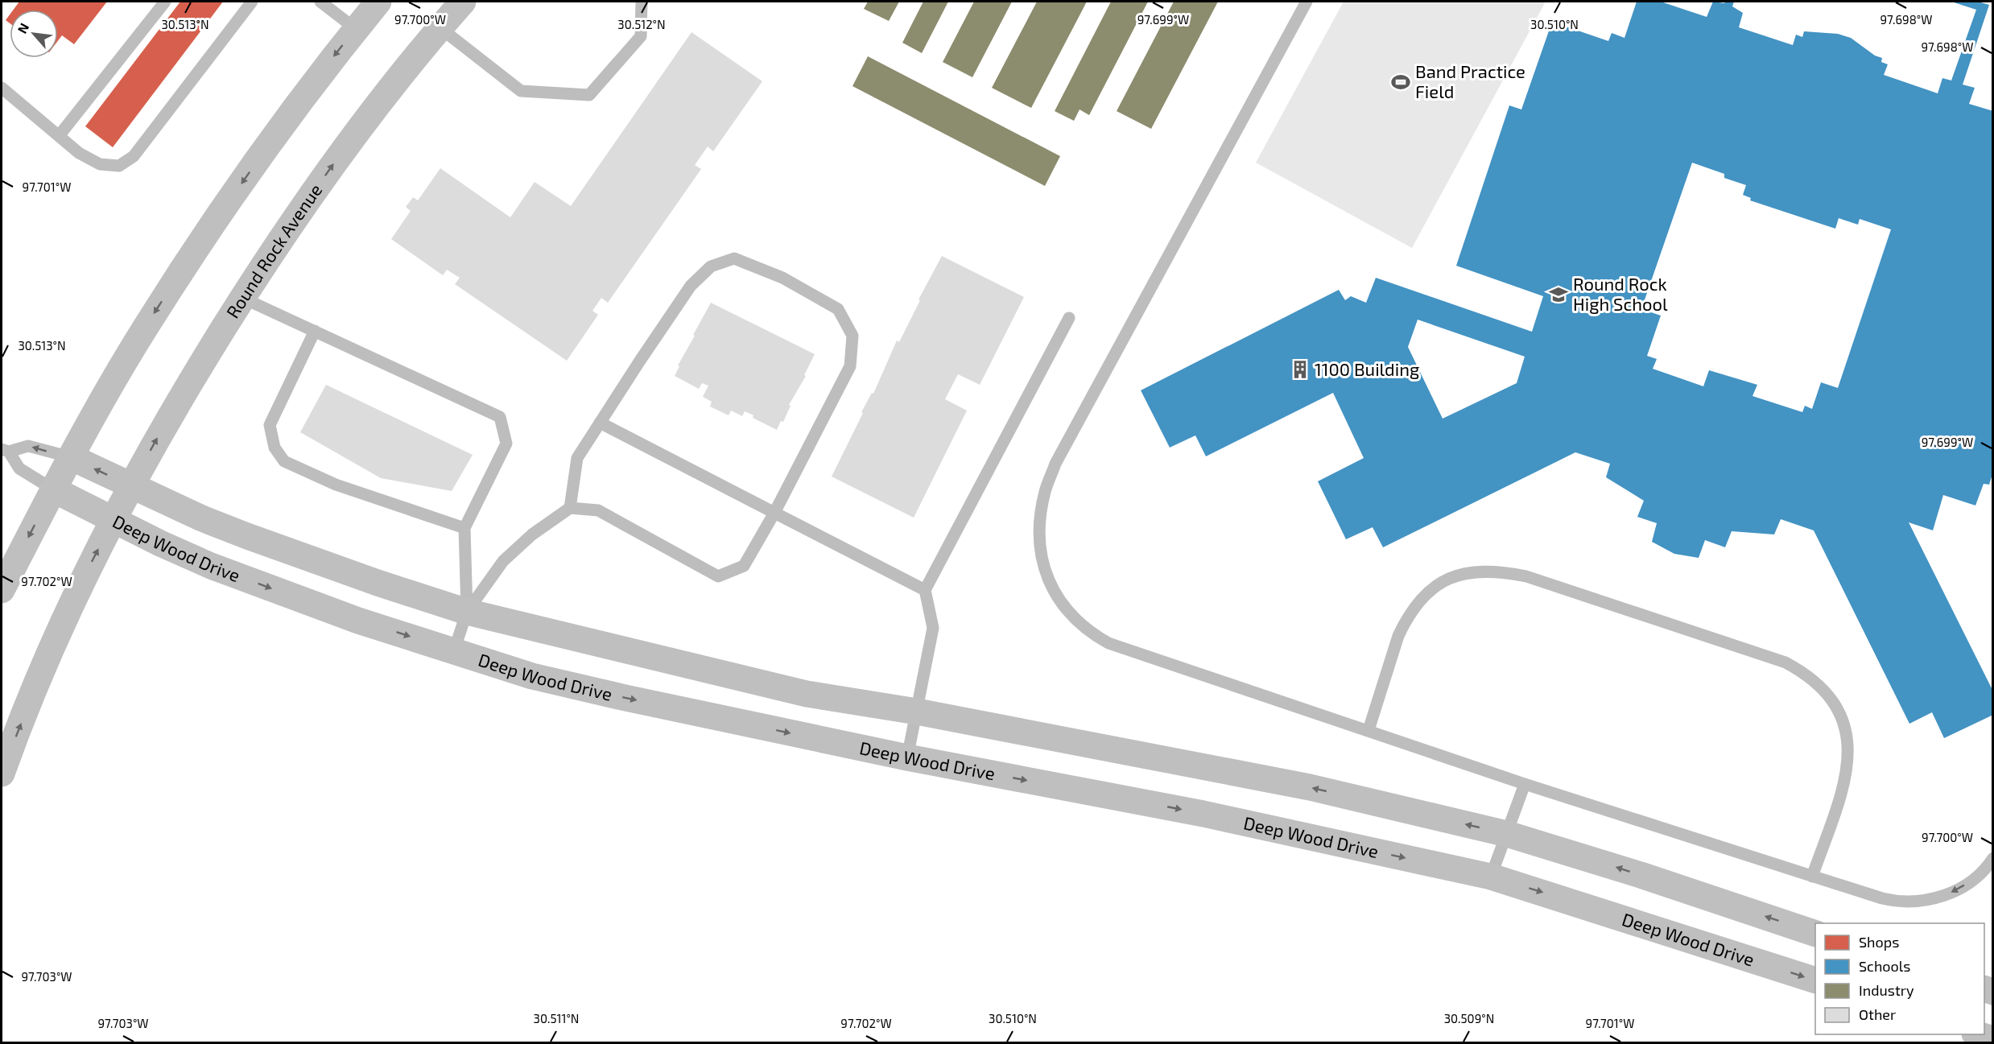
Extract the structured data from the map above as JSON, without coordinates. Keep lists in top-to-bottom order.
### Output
{
  "streets": {
    "street": ["Round Rock Avenue", "Deep Wood Drive"]
  },
  "crossings": [
    ["Round Rock Avenue", "Deep Wood Drive"]
  ],
  "places": {
    "sports": ["Band Practice Field"],
    "school or university": ["Round Rock High School"],
    "building": ["1100 Building"]
  },
  "legend": [
    "Shops",
    "Schools",
    "Industry",
    "Other"
  ],
  "north": "top left",
  "coordinates": [
    "97.698°W",
    "97.700°W",
    "97.699°W",
    "30.513°N",
    "30.512°N",
    "30.510°N",
    "97.701°W",
    "97.702°W",
    "97.703°W",
    "30.511°N",
    "30.509°N"
  ]
}
